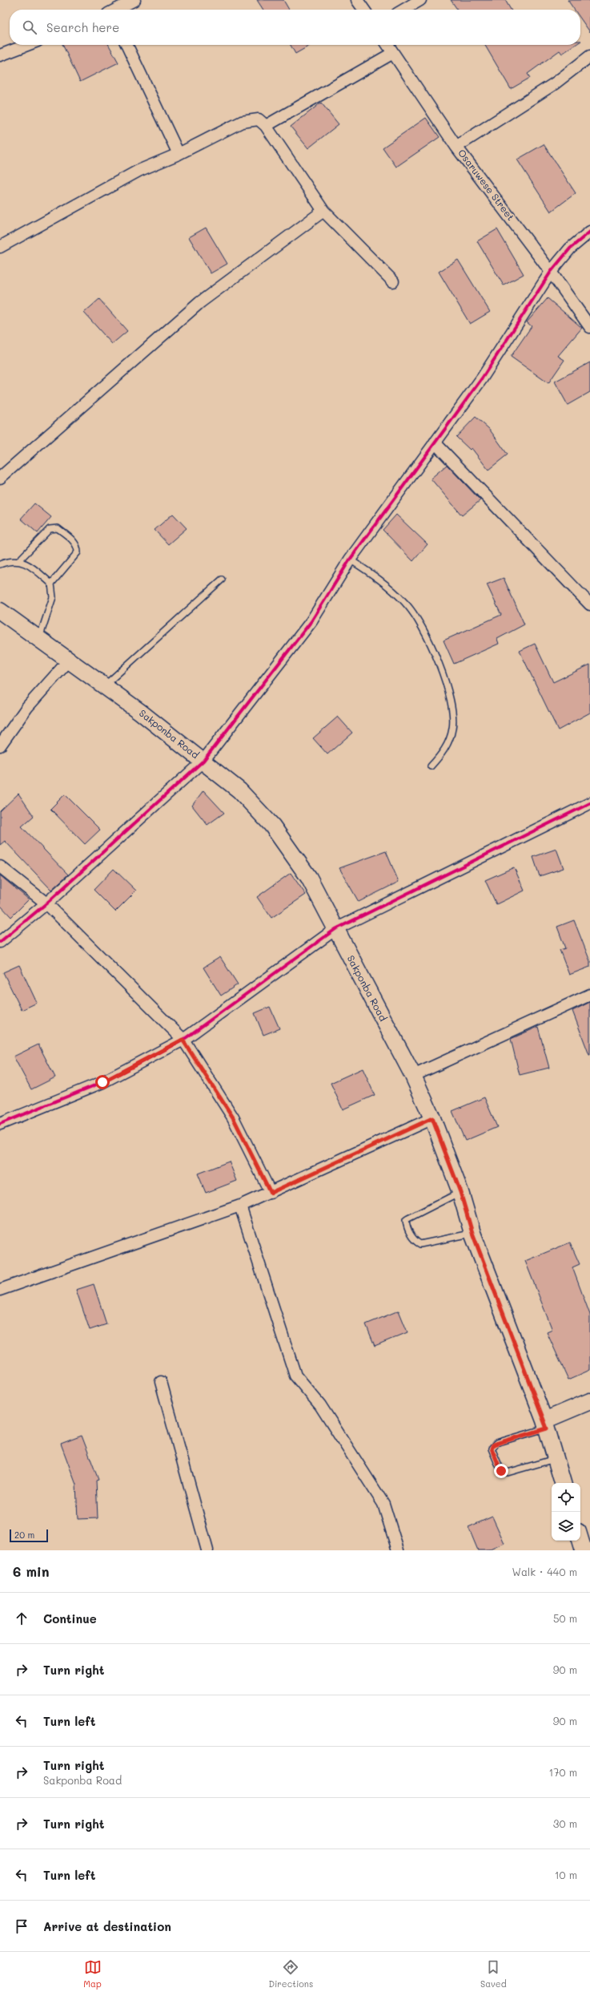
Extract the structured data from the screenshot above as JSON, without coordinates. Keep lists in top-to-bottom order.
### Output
{
  "streets": {
    "main road": ["Sakponba Road"],
    "street": ["Osaruwese Street"]
  },
  "scale_bar": "20 m",
  "page": {
    "search": "Search here",
    "scale": "20 m",
    "heading": ["6 min", "Walk · 440 m"],
    "list": [
      ["Continue", "50 m"],
      ["Turn right", "90 m"],
      ["Turn left", "90 m"],
      ["Turn right", "Sakponba Road", "170 m"],
      ["Turn right", "30 m"],
      ["Turn left", "10 m"],
      "Arrive at destination"
    ],
    "nav": ["Map", "Directions", "Saved"]
  }
}
